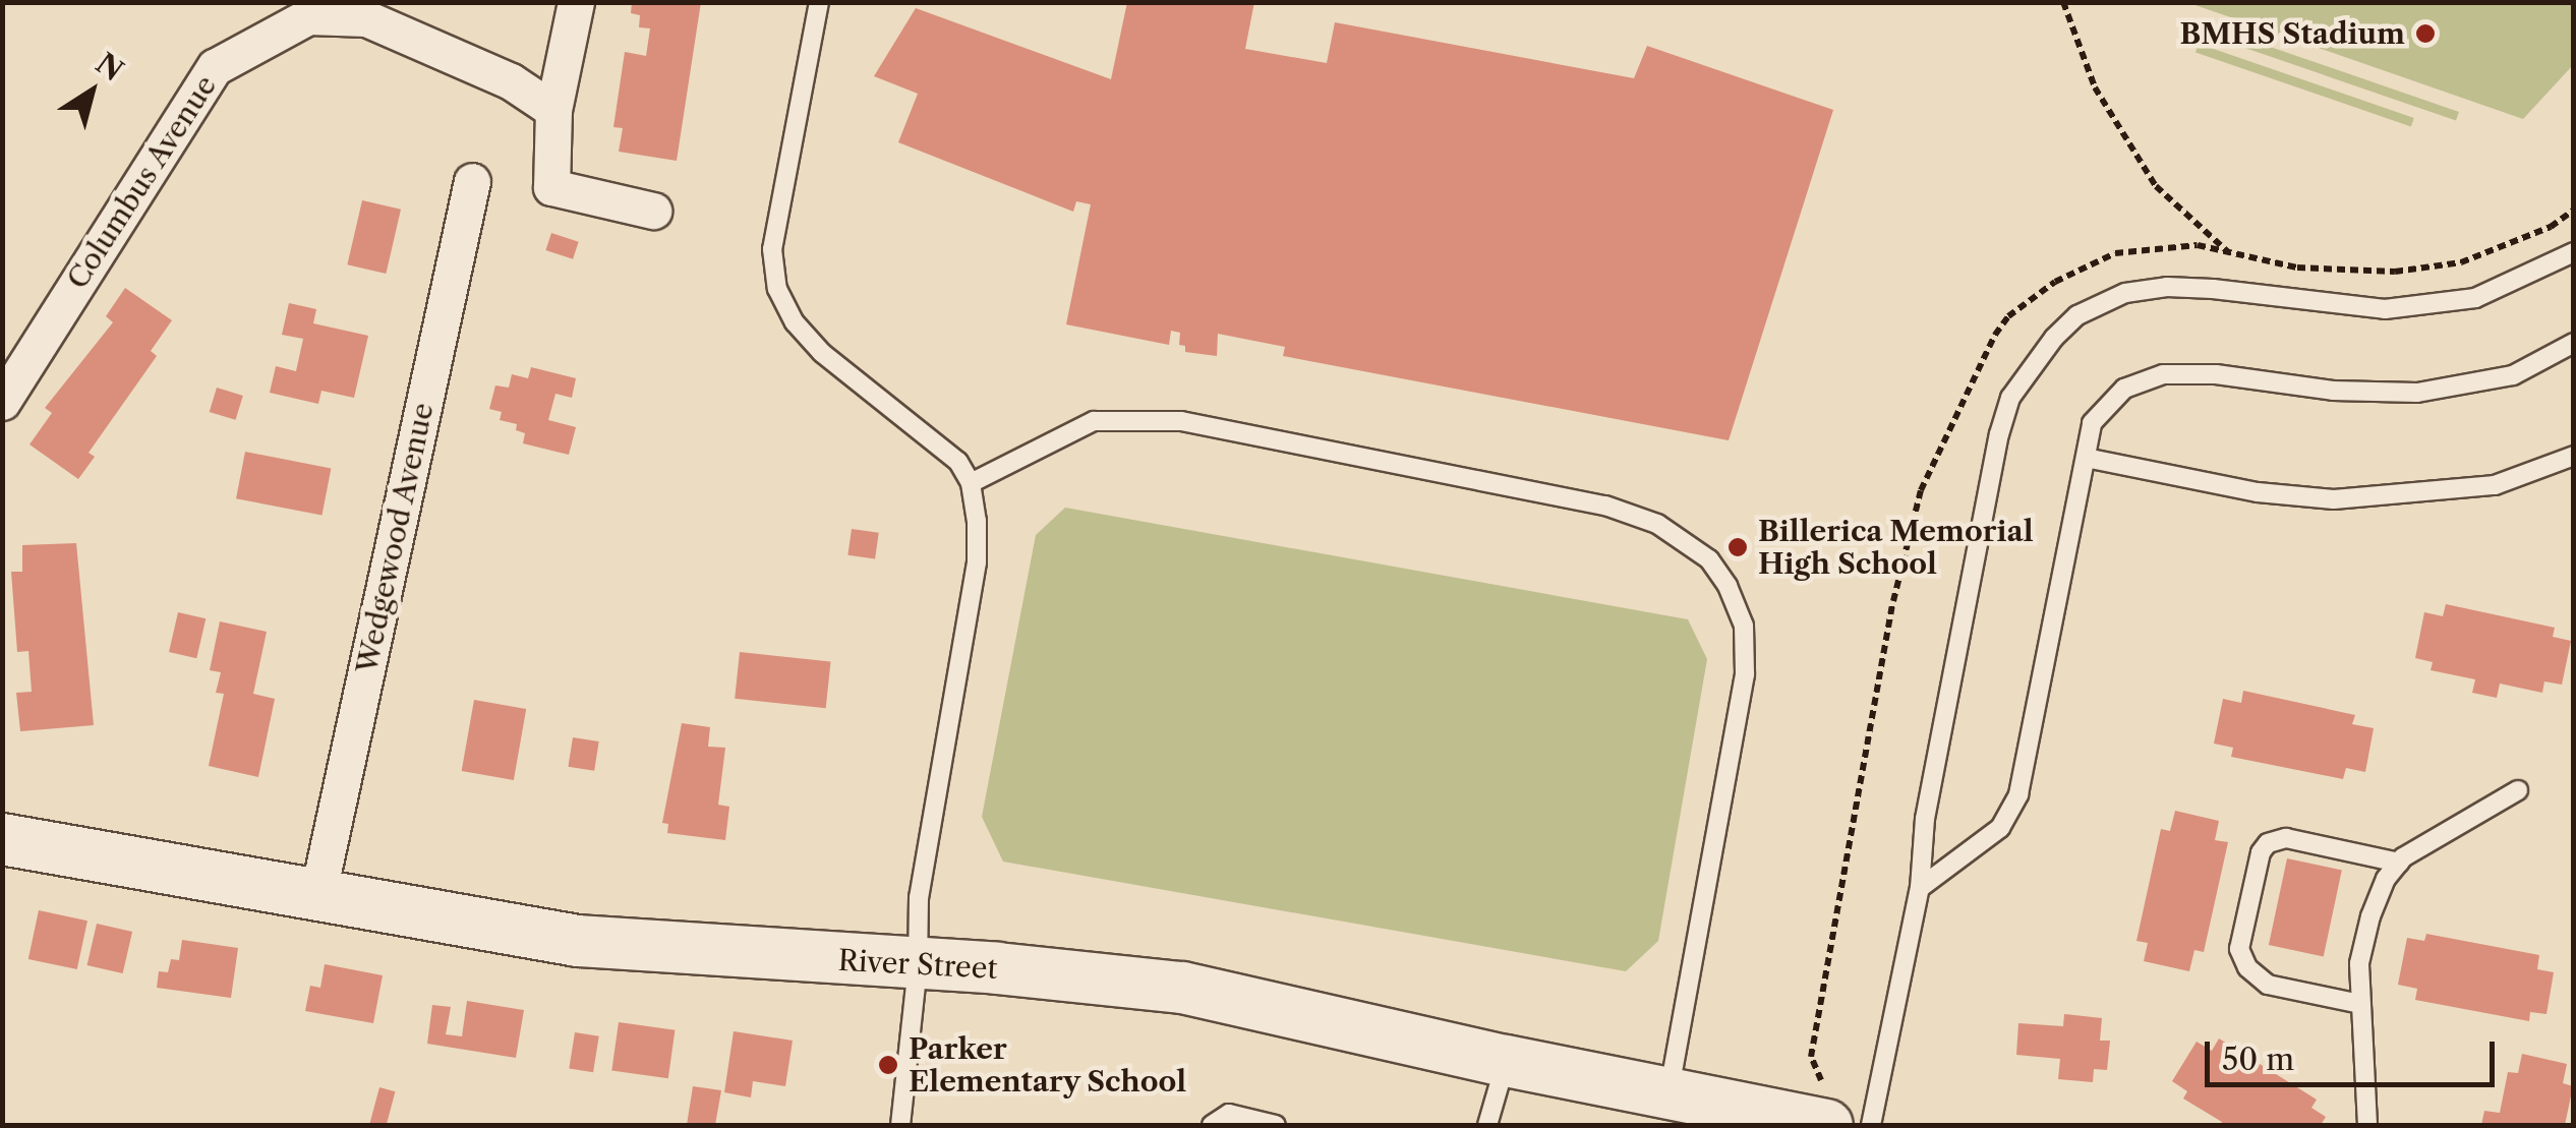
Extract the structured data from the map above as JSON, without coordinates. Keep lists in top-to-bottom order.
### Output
{
  "streets": {
    "main road": ["River Street"],
    "street": ["Columbus Avenue", "Wedgewood Avenue"]
  },
  "crossings": [
    ["Wedgewood Avenue", "River Street"]
  ],
  "places": ["BMHS Stadium", "Billerica Memorial High School", "Parker Elementary School"],
  "scale_bar": "50 m",
  "north": "top right"
}
